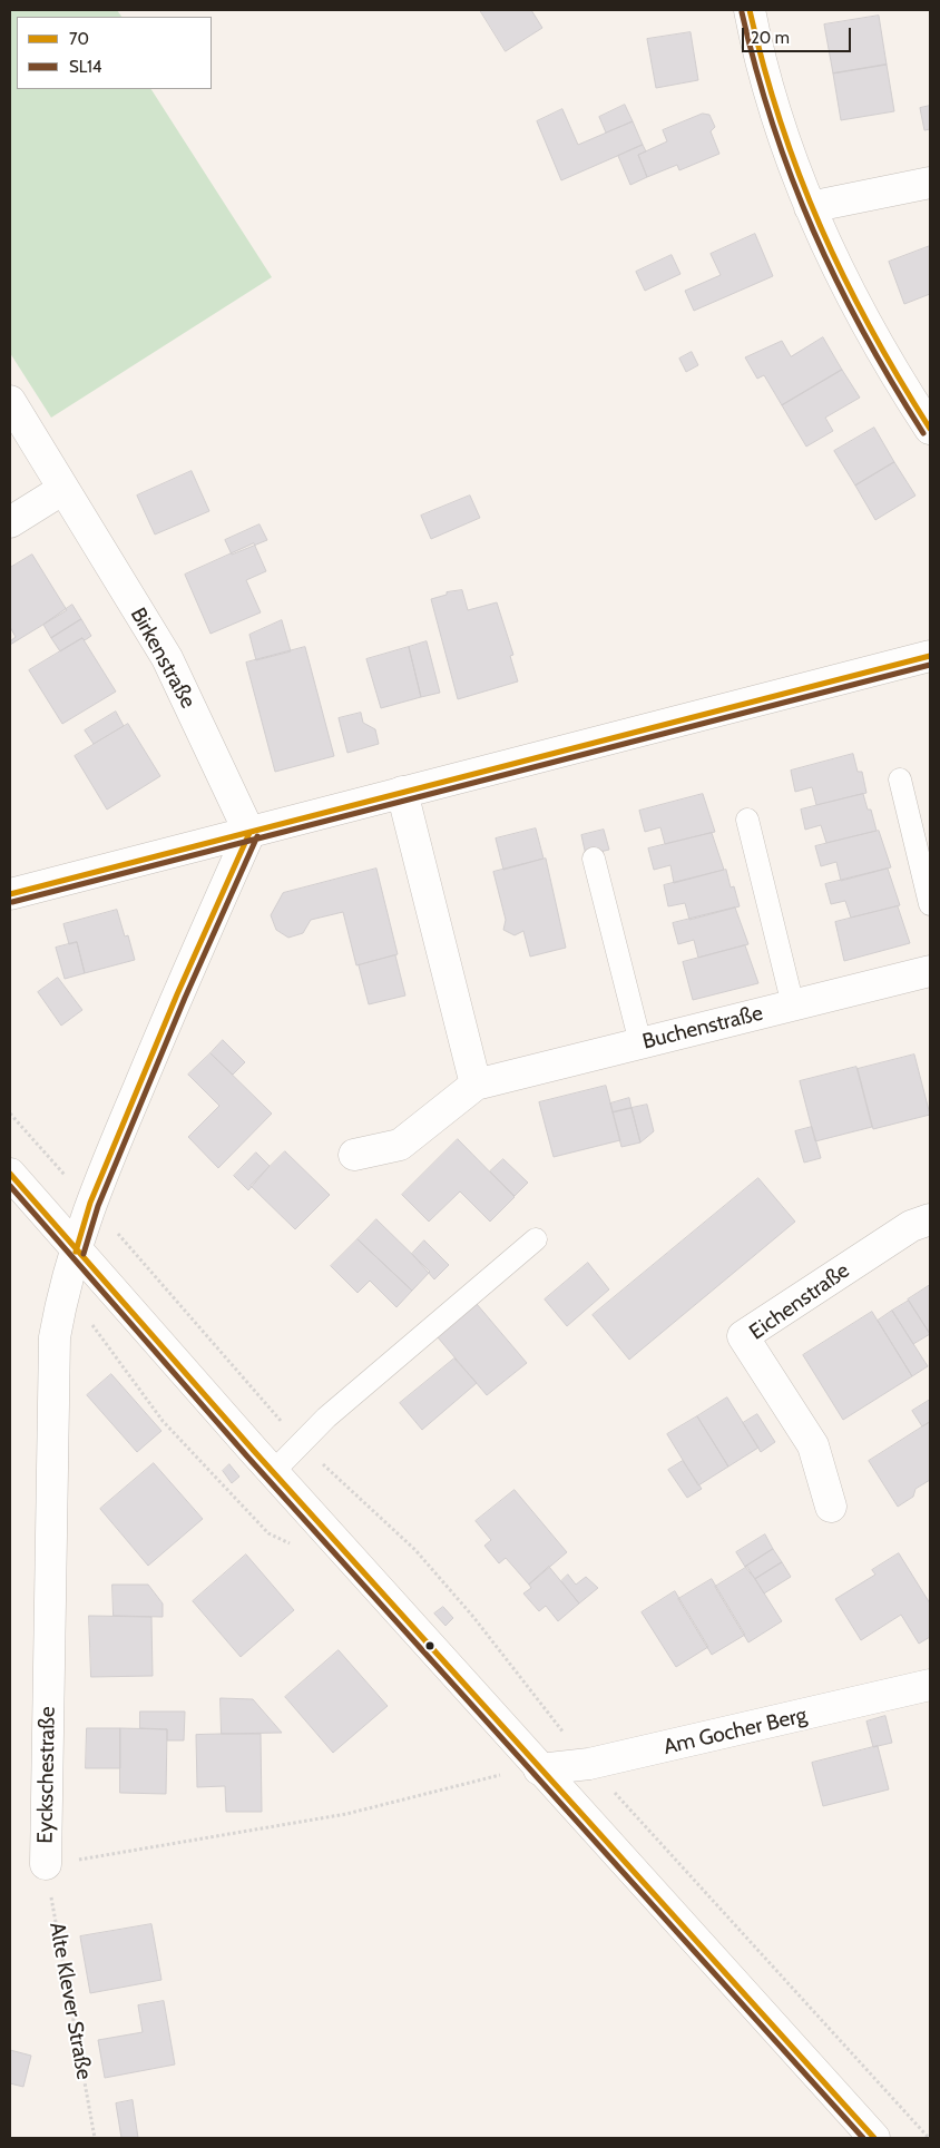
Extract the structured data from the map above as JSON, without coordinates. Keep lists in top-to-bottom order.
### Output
{
  "streets": {
    "street": [
      "Birkenstraße",
      "Buchenstraße",
      "Eichenstraße",
      "Am Gocher Berg",
      "Eyckschestraße"
    ],
    "path": ["Alte Klever Straße"]
  },
  "crossings": [
    ["Birkenstraße", "Eyckschestraße"],
    ["Am Gocher Berg", "Eyckschestraße"],
    ["Eyckschestraße", "Alte Klever Straße"]
  ],
  "lines": ["transit line 70", "transit line SL14"],
  "legend": ["70", "SL14"],
  "scale_bar": "20 m"
}
